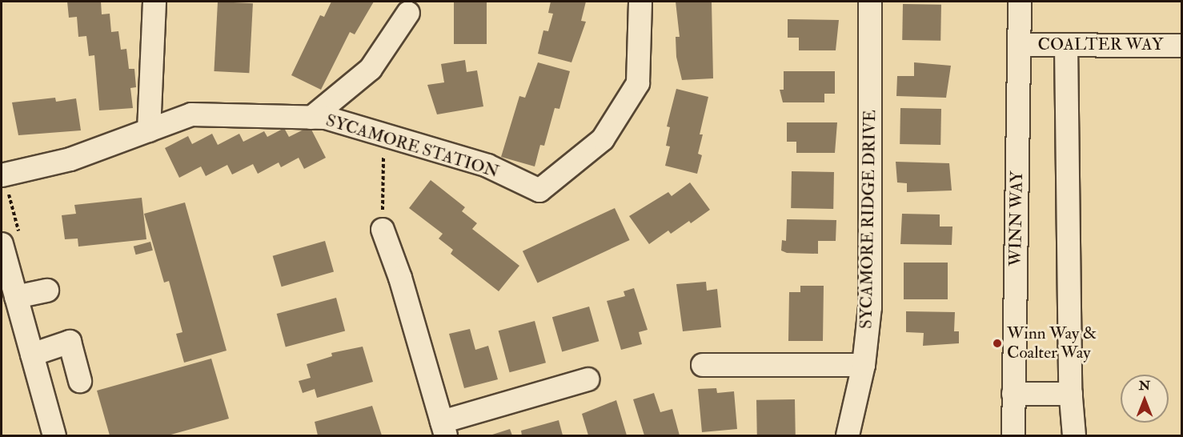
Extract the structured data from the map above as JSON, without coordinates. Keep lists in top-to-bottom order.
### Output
{
  "streets": {
    "street": [
      "COALTER WAY",
      "SYCAMORE STATION",
      "WINN WAY",
      "SYCAMORE RIDGE DRIVE"
    ]
  },
  "crossings": [
    ["COALTER WAY", "WINN WAY"]
  ],
  "places": ["Winn Way & Coalter Way"],
  "north": "top"
}
